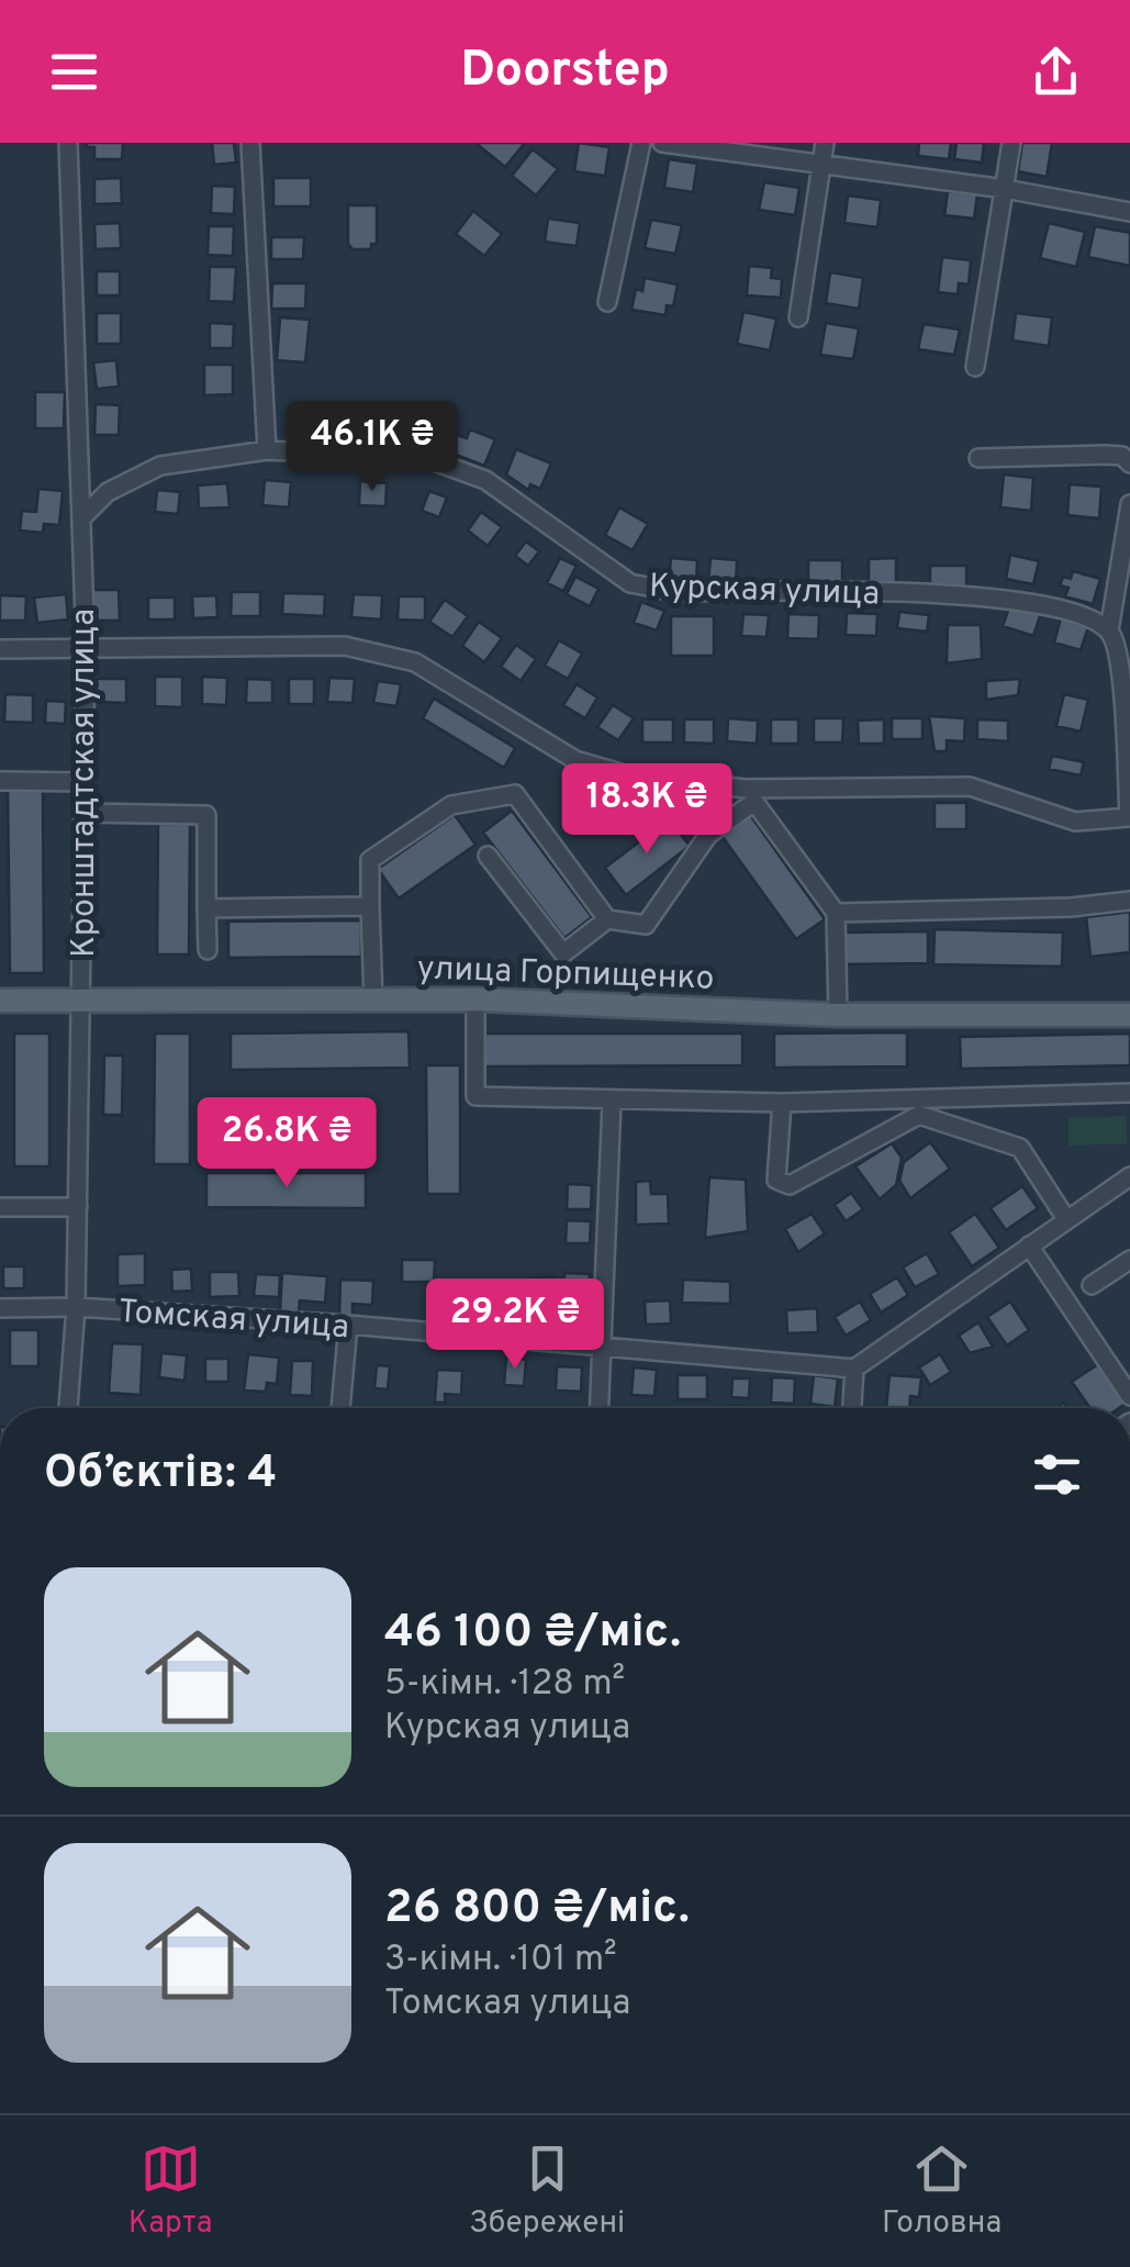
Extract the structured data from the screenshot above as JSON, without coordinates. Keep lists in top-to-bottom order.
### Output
{
  "streets": {
    "main road": ["улица Горпищенко"],
    "street": ["Курская улица", "Кронштадтская улица", "Томская улица"]
  },
  "crossings": [
    ["Курская улица", "Кронштадтская улица"],
    ["Кронштадтская улица", "улица Горпищенко"],
    ["Кронштадтская улица", "Томская улица"]
  ],
  "page": {
    "header": "Doorstep",
    "price": [
      "46.1K ₴",
      "18.3K ₴",
      "26.8K ₴",
      "29.2K ₴"
    ],
    "heading": "Об’єктів: 4",
    "list": [
      {
        "name": "46 100 ₴/міс.",
        "note": "5-кімн. · 128 m² · Курская улица"
      },
      {
        "name": "26 800 ₴/міс.",
        "note": "3-кімн. · 101 m² · Томская улица"
      }
    ],
    "tabs": ["Карта", "Збережені", "Головна"]
  }
}
